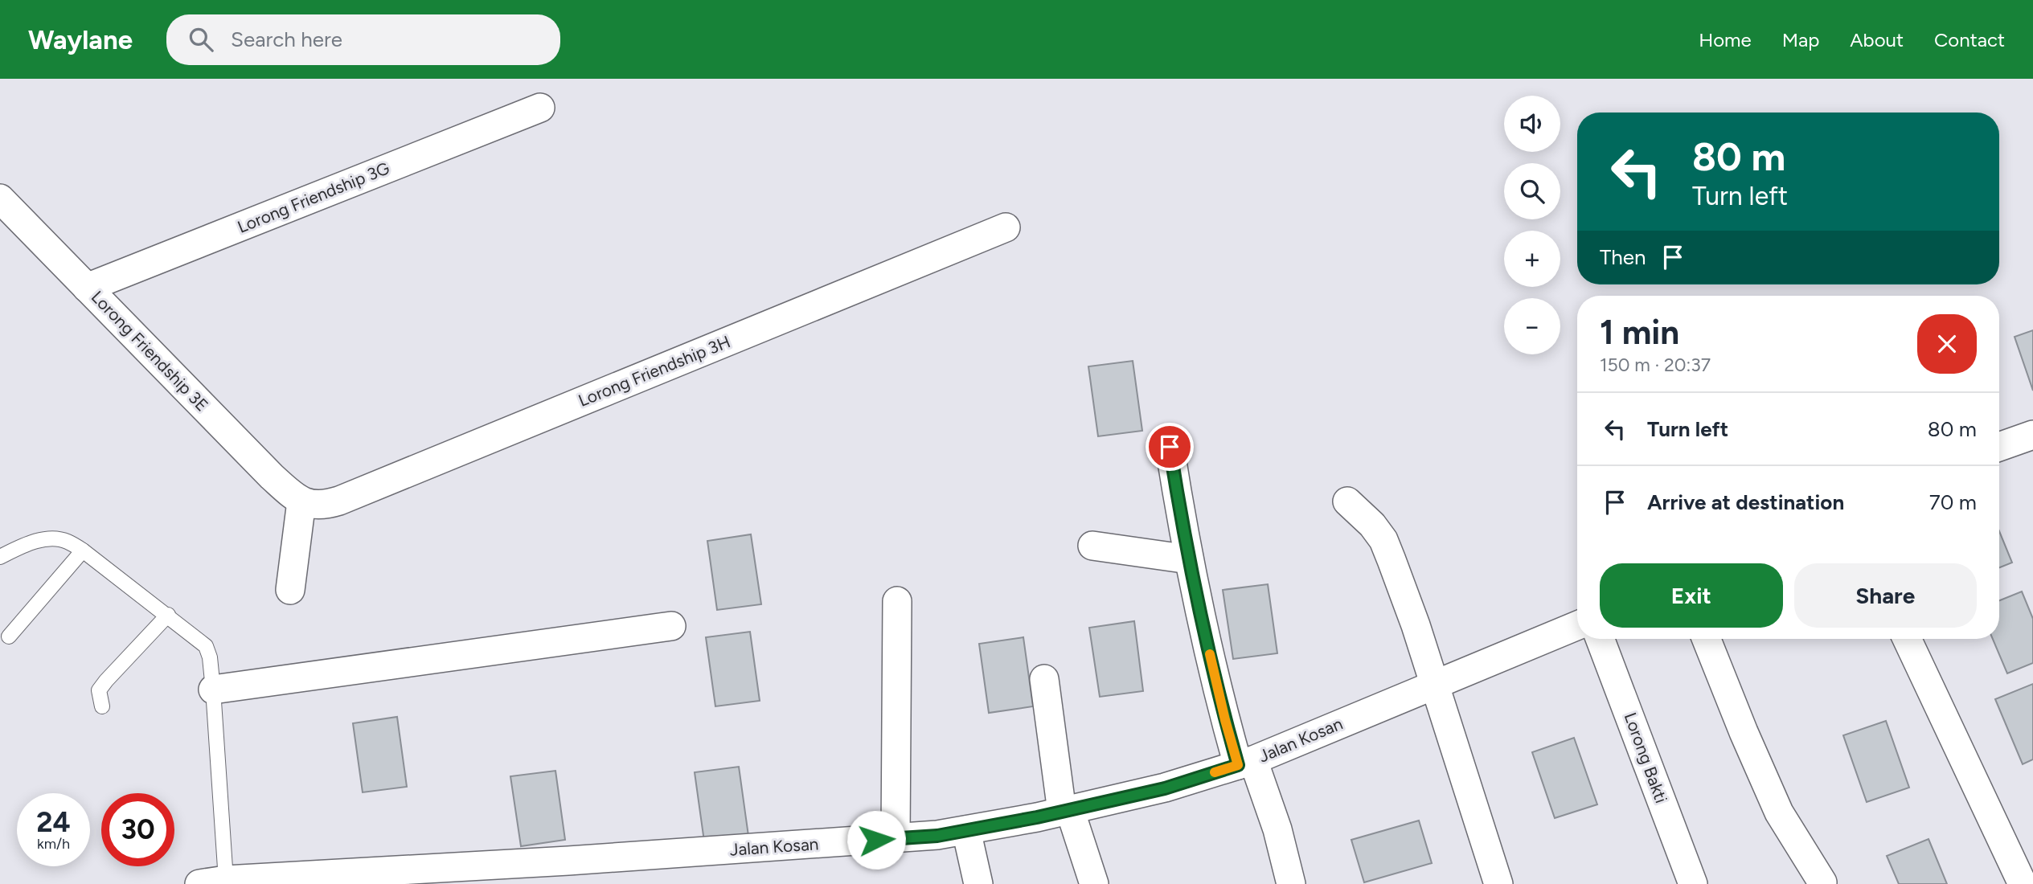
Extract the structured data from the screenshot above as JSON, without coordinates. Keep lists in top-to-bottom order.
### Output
{
  "streets": {
    "street": [
      "Lorong Friendship 3G",
      "Lorong Friendship 3E",
      "Lorong Friendship 3H",
      "Jalan Kosan",
      "Lorong Bakti"
    ]
  },
  "crossings": [
    ["Lorong Friendship 3G", "Lorong Friendship 3E"],
    ["Lorong Friendship 3E", "Lorong Friendship 3H"]
  ],
  "page": {
    "header": "Waylane",
    "search": "Search here",
    "nav": [
      "Home",
      "Map",
      "About",
      "Contact"
    ],
    "map_buttons": ["+", "−"],
    "turn": ["80 m", "Turn left"],
    "then": "Then",
    "heading": ["1 min", "150 m · 20:37"],
    "list": [
      {
        "name": "Turn left",
        "value": "80 m"
      },
      {
        "name": "Arrive at destination",
        "value": "70 m"
      }
    ],
    "buttons": ["Exit", "Share"],
    "speed": "24 km/h",
    "limit": "30"
  }
}
